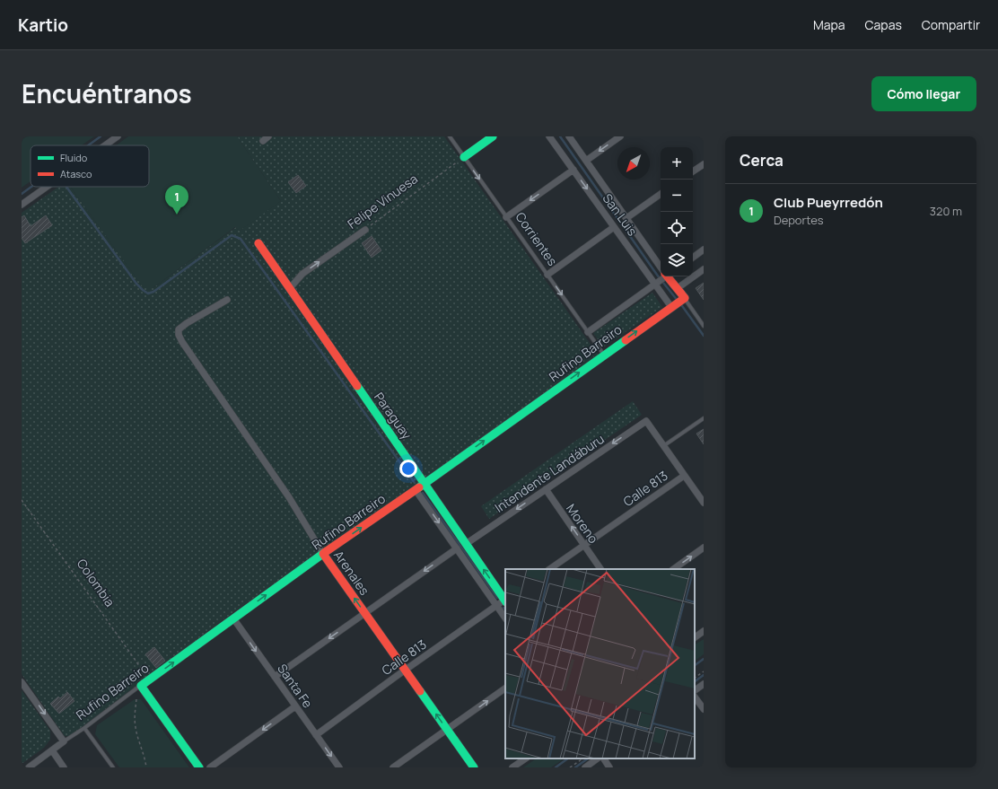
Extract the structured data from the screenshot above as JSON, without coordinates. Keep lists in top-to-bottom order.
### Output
{
  "streets": {
    "street": [
      "Felipe Vinuesa",
      "San Luis",
      "Rufino Barreiro",
      "Paraguay",
      "Intendente Landáburu",
      "Calle 813",
      "Moreno",
      "Arenales",
      "Santa Fe"
    ],
    "lane": ["Corrientes"],
    "path": ["Colombia"]
  },
  "crossings": [
    ["Felipe Vinuesa", "Corrientes"],
    ["Felipe Vinuesa", "Paraguay"],
    ["San Luis", "Rufino Barreiro"],
    ["Corrientes", "Rufino Barreiro"],
    ["Rufino Barreiro", "Paraguay"],
    ["Rufino Barreiro", "Arenales"],
    ["Rufino Barreiro", "Colombia"],
    ["Rufino Barreiro", "Santa Fe"],
    ["Paraguay", "Intendente Landáburu"],
    ["Paraguay", "Calle 813"],
    ["Intendente Landáburu", "Moreno"],
    ["Calle 813", "Moreno"],
    ["Calle 813", "Arenales"],
    ["Calle 813", "Santa Fe"]
  ],
  "one_way": [
    "Felipe Vinuesa",
    "Corrientes",
    "Intendente Landáburu",
    "Moreno",
    "Santa Fe"
  ],
  "legend": ["Fluido", "Atasco"],
  "north": "bottom left",
  "page": {
    "header": "Kartio",
    "nav": ["Mapa", "Capas", "Compartir"],
    "title": "Encuéntranos",
    "buttons": "Cómo llegar",
    "heading": "Cerca",
    "map_buttons": ["+", "−"],
    "list": [
      {
        "mark": "1",
        "name": "Club Pueyrredón",
        "note": "Deportes",
        "value": "320 m"
      }
    ],
    "pins": "1"
  }
}
